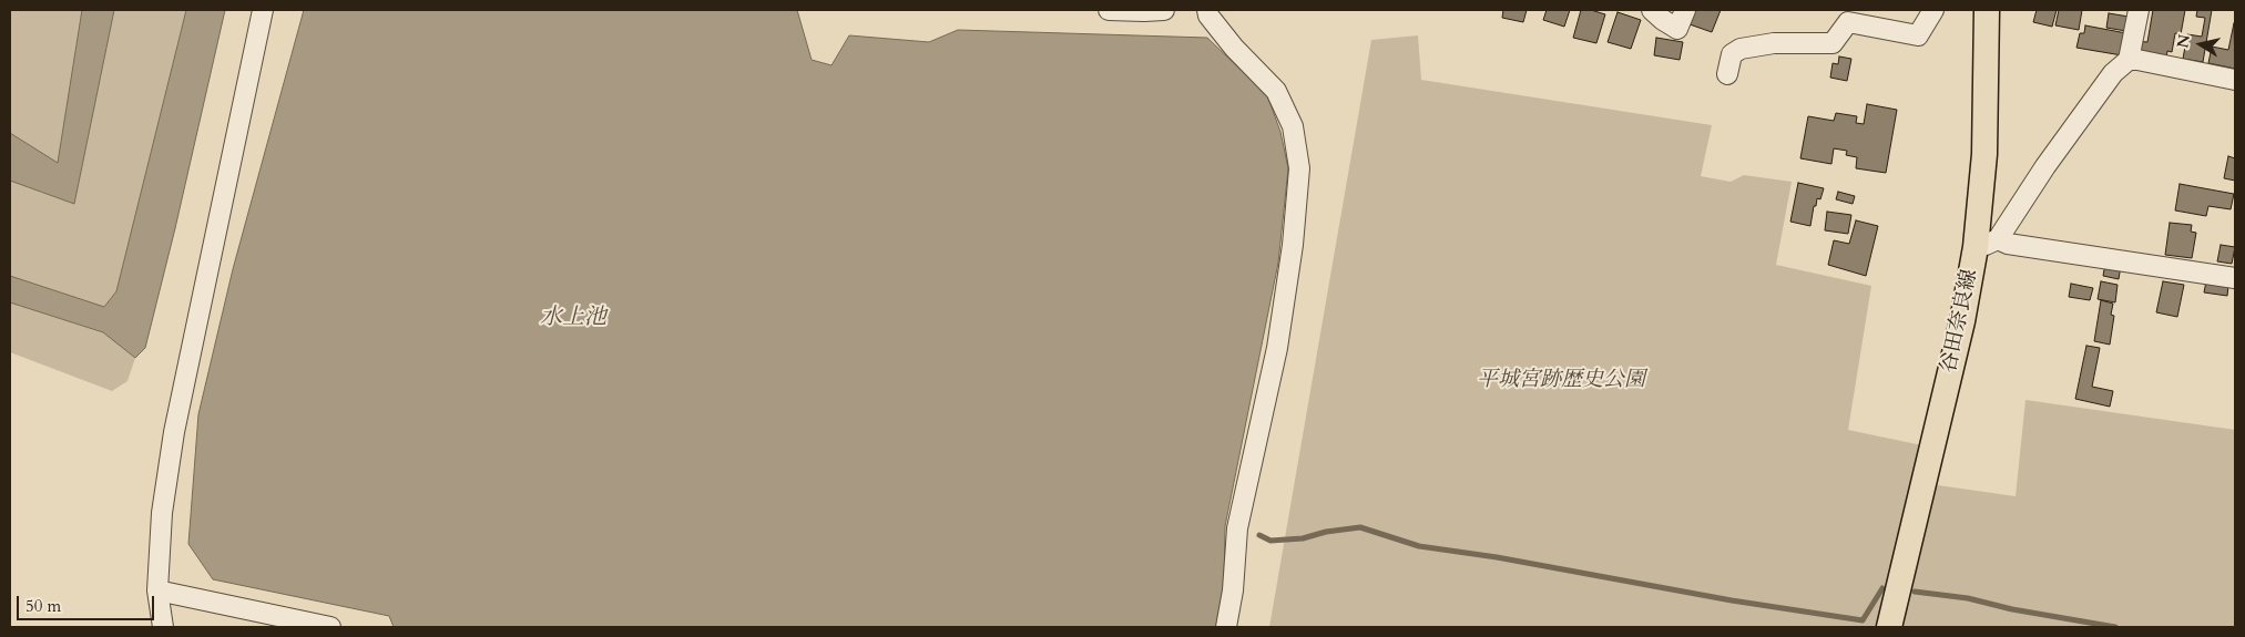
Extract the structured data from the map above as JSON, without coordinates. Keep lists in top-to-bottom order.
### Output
{
  "streets": {
    "main road": ["谷田奈良線"]
  },
  "water": ["水上池"],
  "parks": ["平城宮跡歴史公園"],
  "scale_bar": "50 m",
  "north": "left"
}
